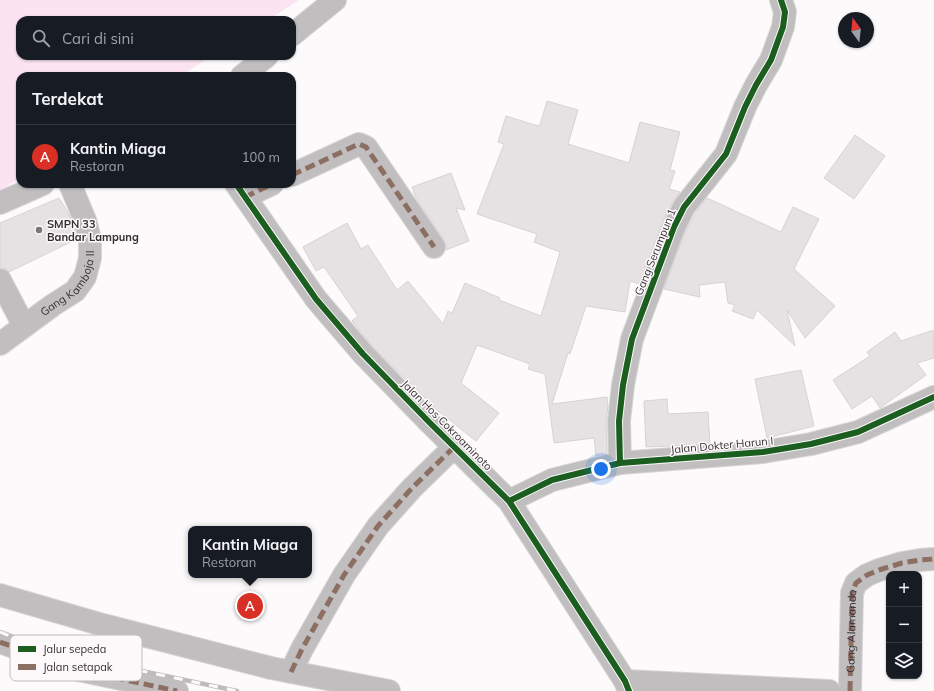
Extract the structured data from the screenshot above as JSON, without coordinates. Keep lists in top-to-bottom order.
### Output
{
  "streets": {
    "street": [
      "Gang Serumpun 1",
      "Gang Kamboja II",
      "Jalan Hos Cokroaminoto",
      "Jalan Dokter Harun I",
      "Gang Alamanda"
    ]
  },
  "crossings": [
    ["Gang Serumpun 1", "Jalan Dokter Harun I"],
    ["Jalan Hos Cokroaminoto", "Jalan Dokter Harun I"]
  ],
  "places": ["SMPN 33 Bandar Lampung"],
  "legend": ["Jalur sepeda", "Jalan setapak"],
  "north": "top",
  "page": {
    "search": "Cari di sini",
    "heading": "Terdekat",
    "list": [
      {
        "mark": "A",
        "name": "Kantin Miaga",
        "note": "Restoran",
        "value": "100 m"
      }
    ],
    "popup": ["Kantin Miaga", "Restoran"],
    "map_buttons": ["+", "−"],
    "pins": "A"
  }
}
